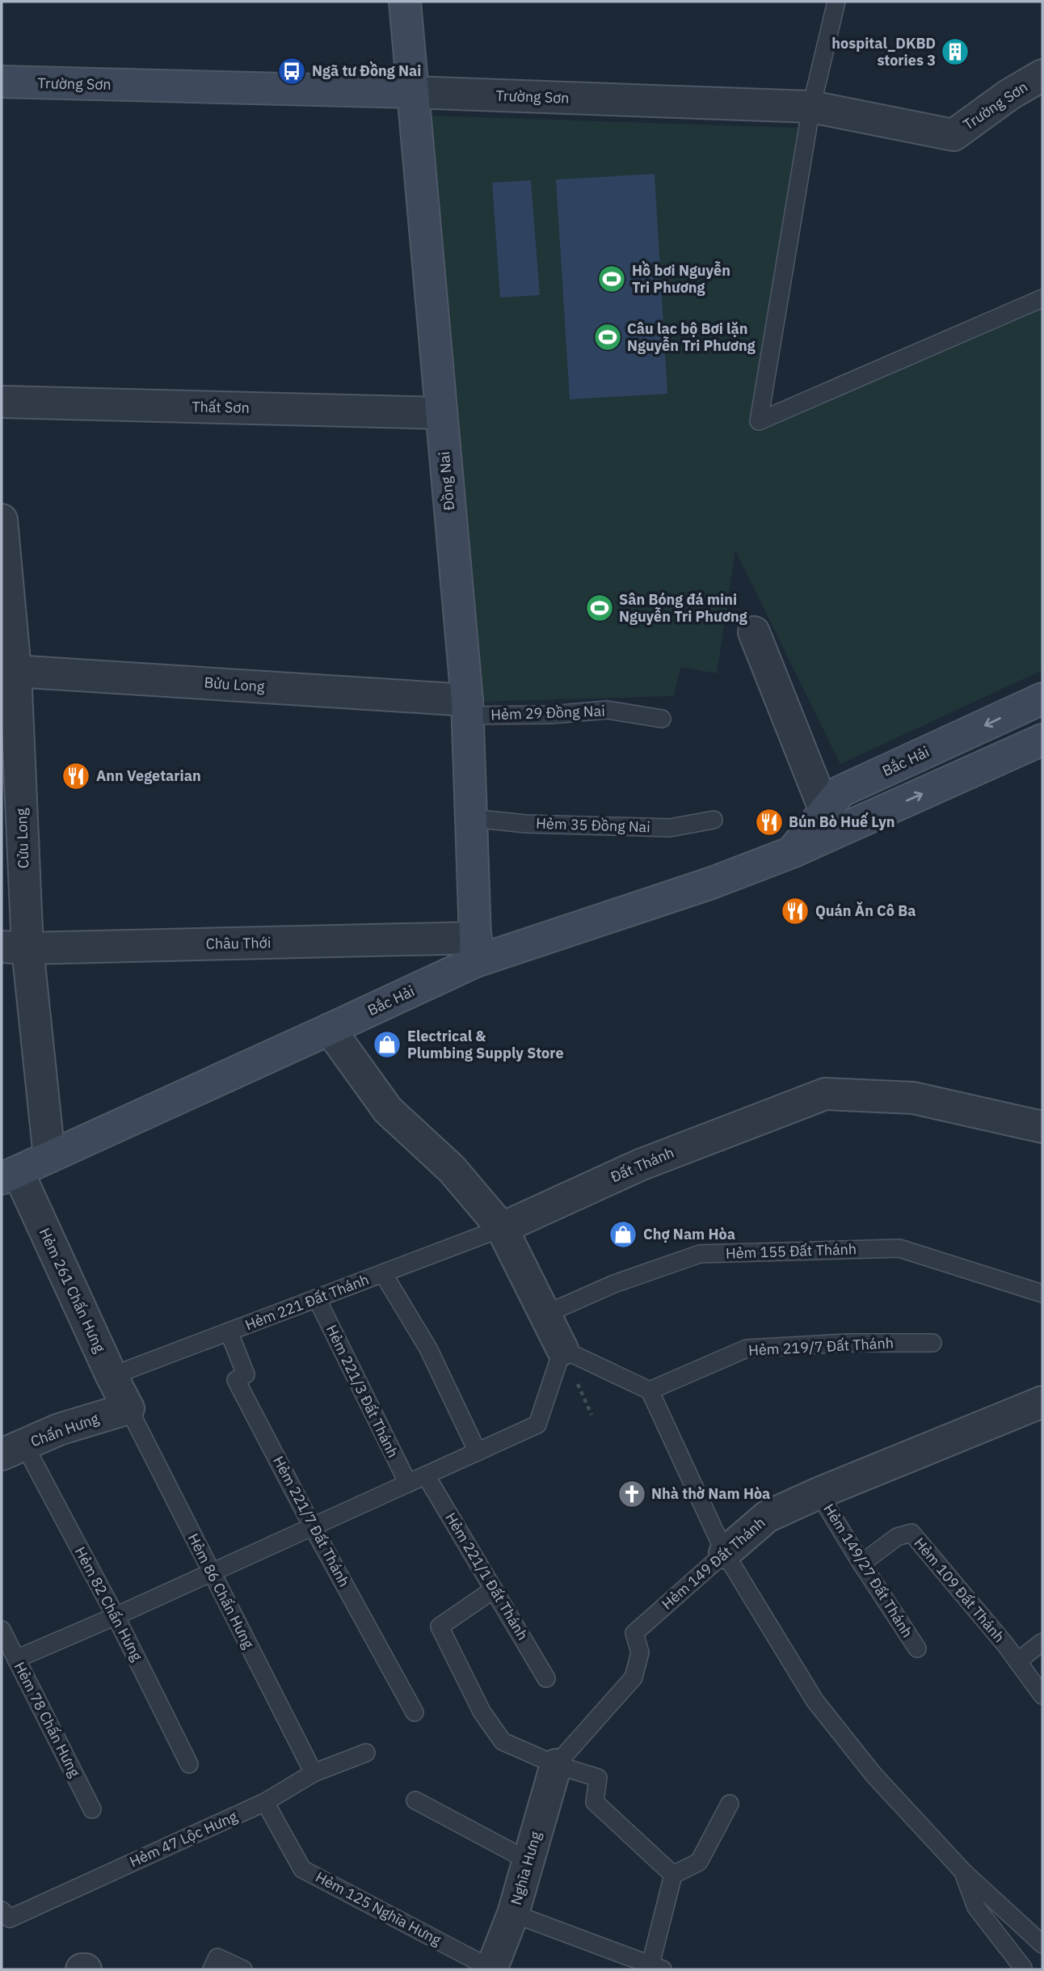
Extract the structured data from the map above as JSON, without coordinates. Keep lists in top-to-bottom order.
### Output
{
  "streets": {
    "street": [
      "Trường Sơn",
      "Thất Sơn",
      "Đồng Nai",
      "Bửu Long",
      "Bắc Hải",
      "Cửu Long",
      "Châu Thới",
      "Đất Thánh",
      "Hẻm 261 Chấn Hưng",
      "Chấn Hưng",
      "Hẻm 149 Đất Thánh",
      "Nghĩa Hưng"
    ],
    "lane": [
      "Hẻm 29 Đồng Nai",
      "Hẻm 35 Đồng Nai",
      "Hẻm 155 Đất Thánh",
      "Hẻm 221 Đất Thánh",
      "Hẻm 219/7 Đất Thánh",
      "Hẻm 221/3 Đất Thánh",
      "Hẻm 221/7 Đất Thánh",
      "Hẻm 149/27 Đất Thánh",
      "Hẻm 221/1 Đất Thánh",
      "Hẻm 109 Đất Thánh",
      "Hẻm 86 Chấn Hưng",
      "Hẻm 82 Chấn Hưng",
      "Hẻm 78 Chấn Hưng",
      "Hẻm 47 Lộc Hưng",
      "Hẻm 125 Nghĩa Hưng"
    ]
  },
  "crossings": [
    ["Trường Sơn", "Đồng Nai"],
    ["Thất Sơn", "Đồng Nai"],
    ["Đồng Nai", "Bửu Long"],
    ["Đồng Nai", "Hẻm 29 Đồng Nai"],
    ["Đồng Nai", "Bắc Hải"],
    ["Đồng Nai", "Hẻm 35 Đồng Nai"],
    ["Đồng Nai", "Châu Thới"],
    ["Bửu Long", "Hẻm 29 Đồng Nai"],
    ["Bửu Long", "Cửu Long"],
    ["Bắc Hải", "Cửu Long"],
    ["Bắc Hải", "Châu Thới"],
    ["Bắc Hải", "Hẻm 261 Chấn Hưng"],
    ["Cửu Long", "Châu Thới"],
    ["Đất Thánh", "Hẻm 221 Đất Thánh"],
    ["Hẻm 261 Chấn Hưng", "Hẻm 221 Đất Thánh"],
    ["Hẻm 261 Chấn Hưng", "Chấn Hưng"],
    ["Hẻm 261 Chấn Hưng", "Hẻm 86 Chấn Hưng"],
    ["Hẻm 221 Đất Thánh", "Hẻm 221/3 Đất Thánh"],
    ["Hẻm 221 Đất Thánh", "Hẻm 221/7 Đất Thánh"],
    ["Chấn Hưng", "Hẻm 86 Chấn Hưng"],
    ["Chấn Hưng", "Hẻm 82 Chấn Hưng"],
    ["Hẻm 149 Đất Thánh", "Hẻm 149/27 Đất Thánh"],
    ["Hẻm 149 Đất Thánh", "Nghĩa Hưng"],
    ["Hẻm 149/27 Đất Thánh", "Hẻm 109 Đất Thánh"],
    ["Hẻm 86 Chấn Hưng", "Hẻm 47 Lộc Hưng"],
    ["Hẻm 47 Lộc Hưng", "Hẻm 125 Nghĩa Hưng"],
    ["Nghĩa Hưng", "Hẻm 125 Nghĩa Hưng"]
  ],
  "places": {
    "building": ["hospital_DKBD stories 3"],
    "bus stop": ["Ngã tư Đồng Nai"],
    "sports": ["Hồ bơi Nguyễn Tri Phương", "Câu lạc bộ Bơi lặn Nguyễn Tri Phương", "Sân Bóng đá mini Nguyễn Tri Phương"],
    "restaurant": ["Ann Vegetarian", "Bún Bò Huế Lyn", "Quán Ăn Cô Ba"],
    "shop": ["Electrical & Plumbing Supply Store", "Chợ Nam Hòa"],
    "church": ["Nhà thờ Nam Hòa"]
  }
}
